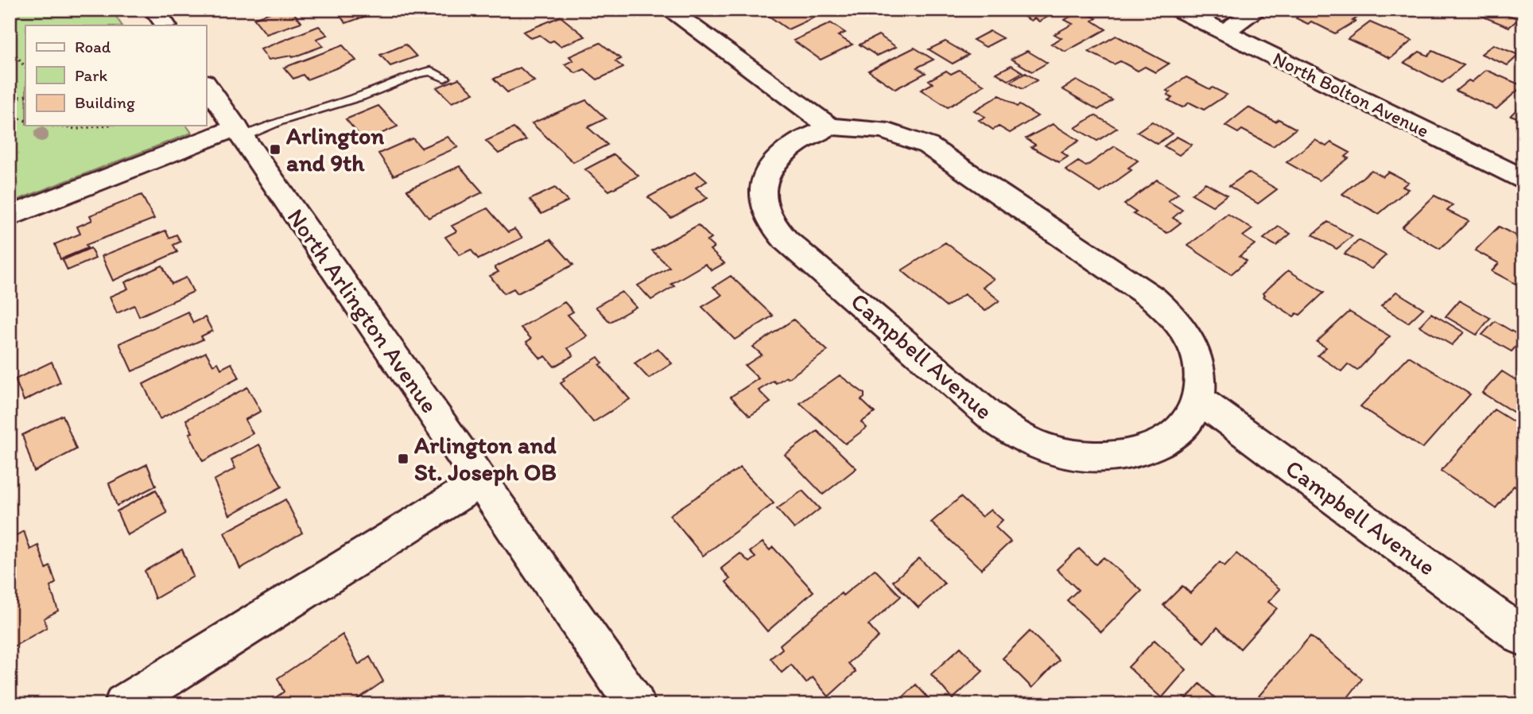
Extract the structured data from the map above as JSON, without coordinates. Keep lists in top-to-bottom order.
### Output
{
  "streets": {
    "street": ["North Bolton Avenue", "North Arlington Avenue", "Campbell Avenue"]
  },
  "places": {
    "transit": ["Arlington and 9th", "Arlington and St. Joseph OB"]
  },
  "legend": ["Road", "Park", "Building"]
}
